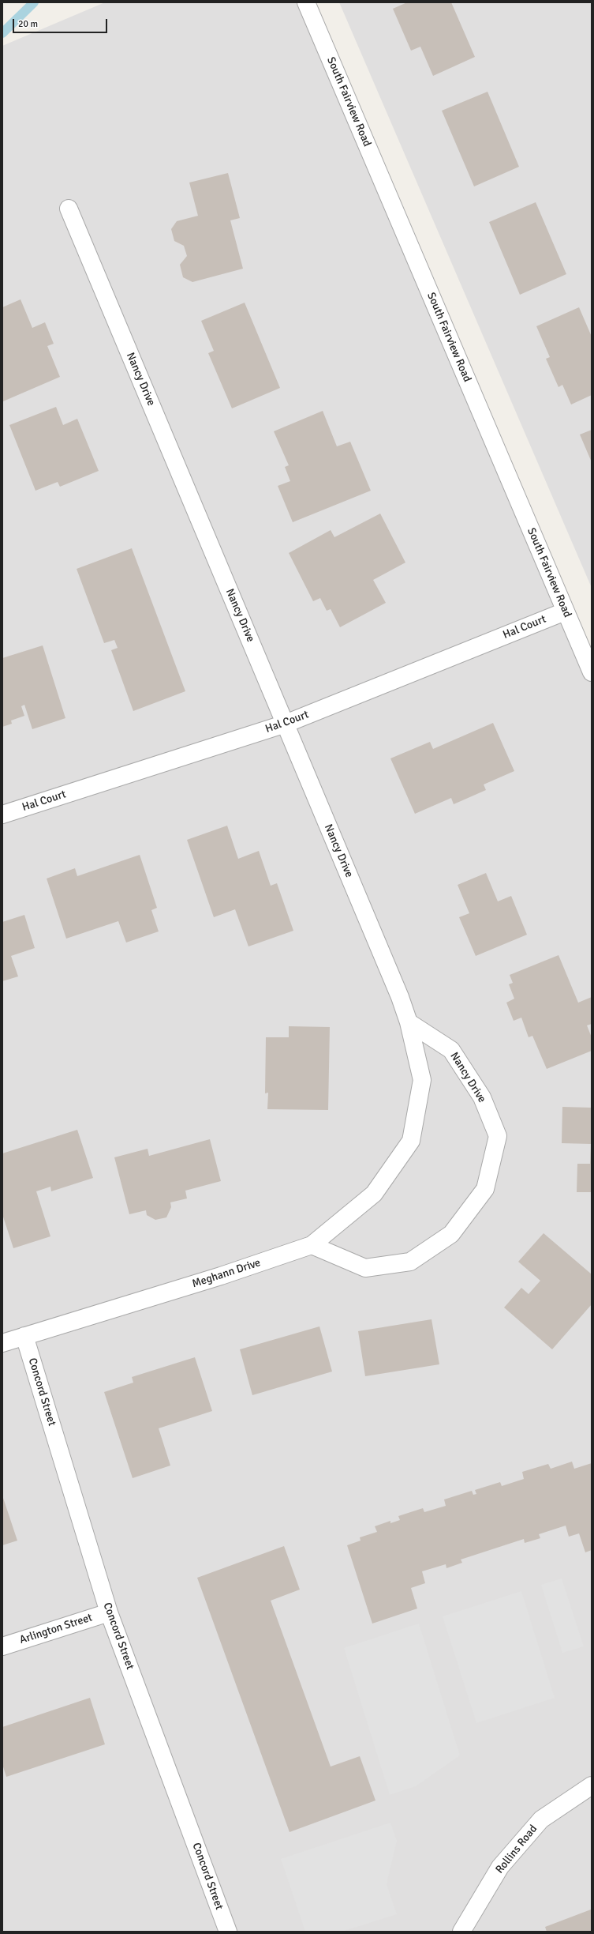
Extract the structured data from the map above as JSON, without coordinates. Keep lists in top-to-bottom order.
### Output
{
  "streets": {
    "street": [
      "South Fairview Road",
      "Nancy Drive",
      "Hal Court",
      "Meghann Drive",
      "Concord Street",
      "Arlington Street",
      "Rollins Road"
    ]
  },
  "crossings": [
    ["South Fairview Road", "Hal Court"],
    ["Nancy Drive", "Hal Court"],
    ["Nancy Drive", "Meghann Drive"],
    ["Meghann Drive", "Concord Street"],
    ["Concord Street", "Arlington Street"]
  ],
  "scale_bar": "20 m"
}
